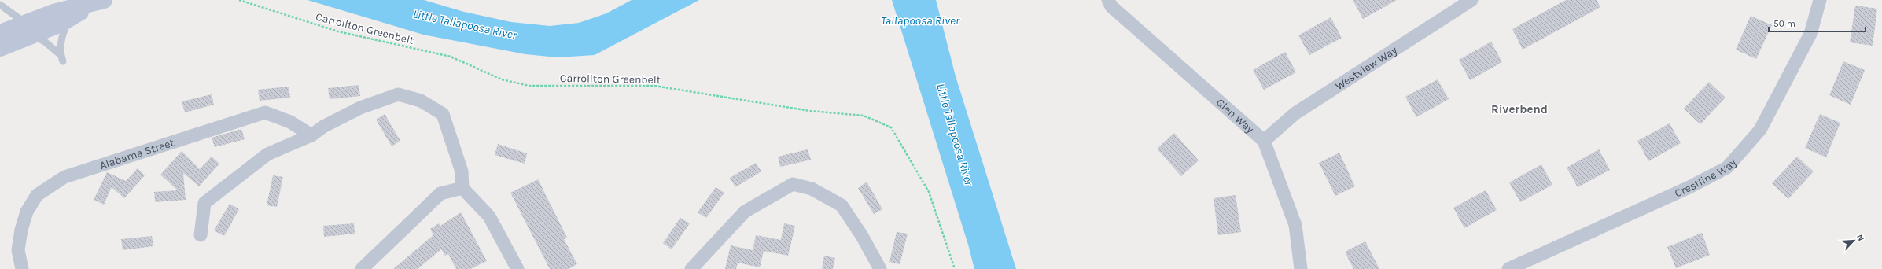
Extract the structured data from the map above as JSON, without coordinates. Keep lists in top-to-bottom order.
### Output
{
  "streets": {
    "street": [
      "Westview Way",
      "Glen Way",
      "Alabama Street",
      "Crestline Way"
    ],
    "path": ["Carrollton Greenbelt"]
  },
  "crossings": [
    ["Westview Way", "Glen Way"]
  ],
  "districts": ["Riverbend"],
  "water": ["Tallapoosa River", "Little Tallapoosa River"],
  "scale_bar": "50 m",
  "north": "top right"
}
